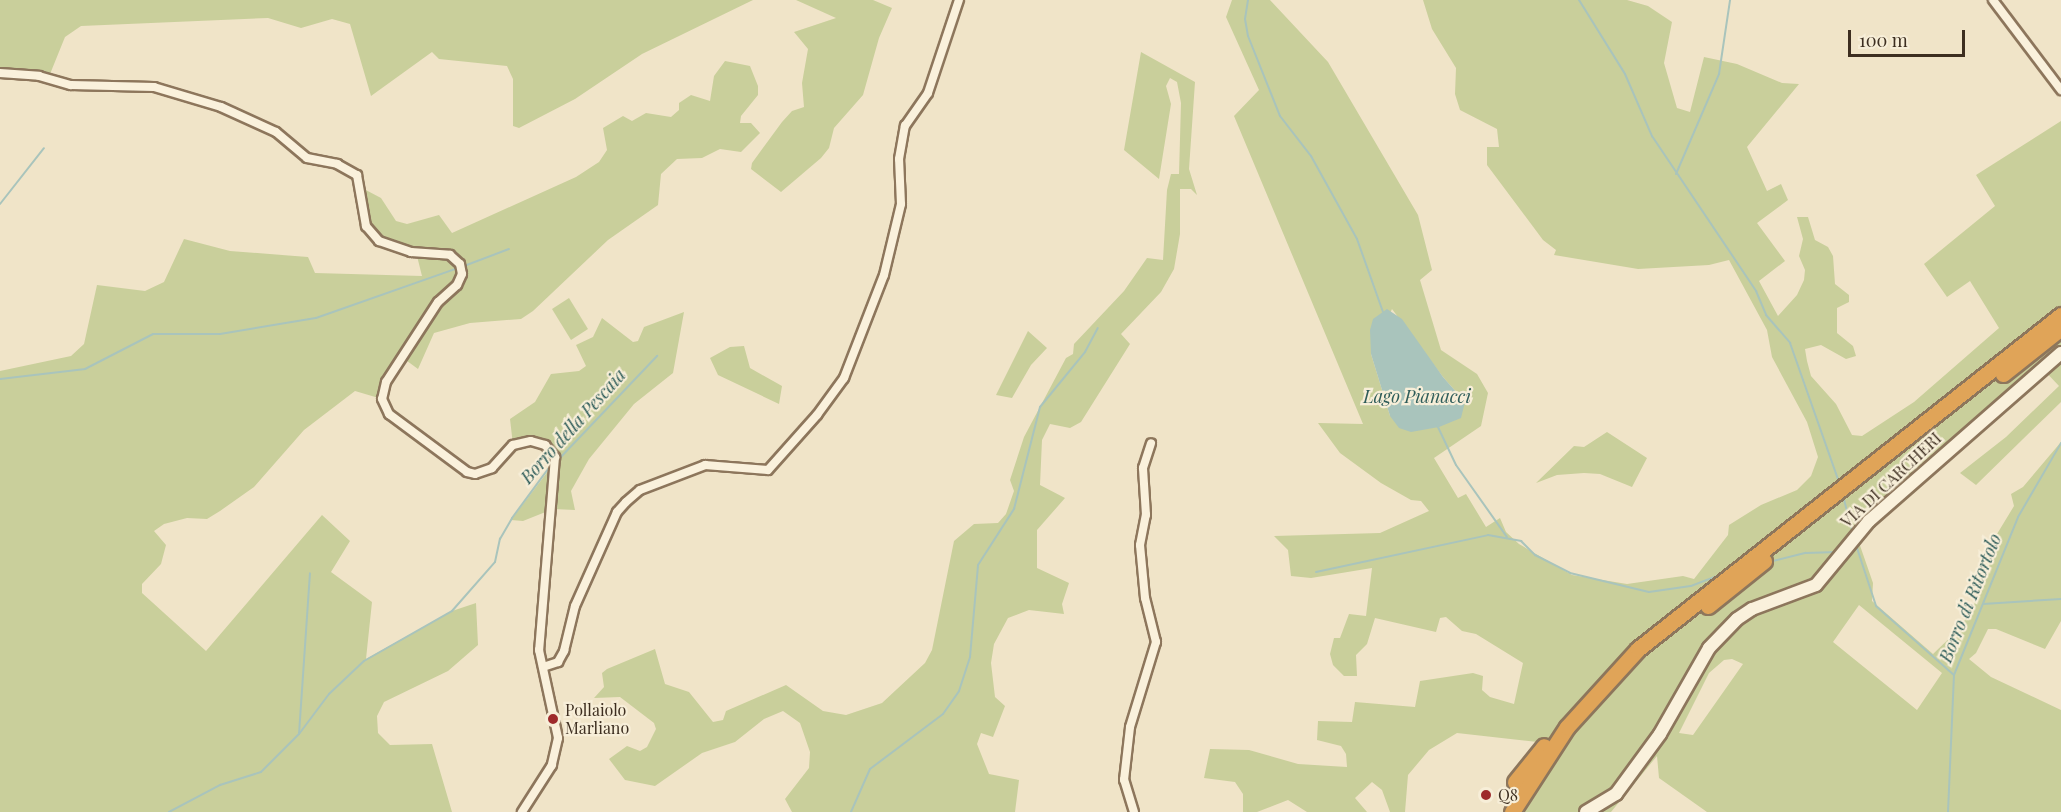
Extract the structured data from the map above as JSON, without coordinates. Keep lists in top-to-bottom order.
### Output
{
  "streets": {
    "street": ["VIA DI CARCHERI"]
  },
  "water": ["Lago Pianacci", "Borro della Pescaia", "Borro di Ritortolo"],
  "places": ["Pollaiolo Marliano", "Q8"],
  "scale_bar": "100 m"
}
